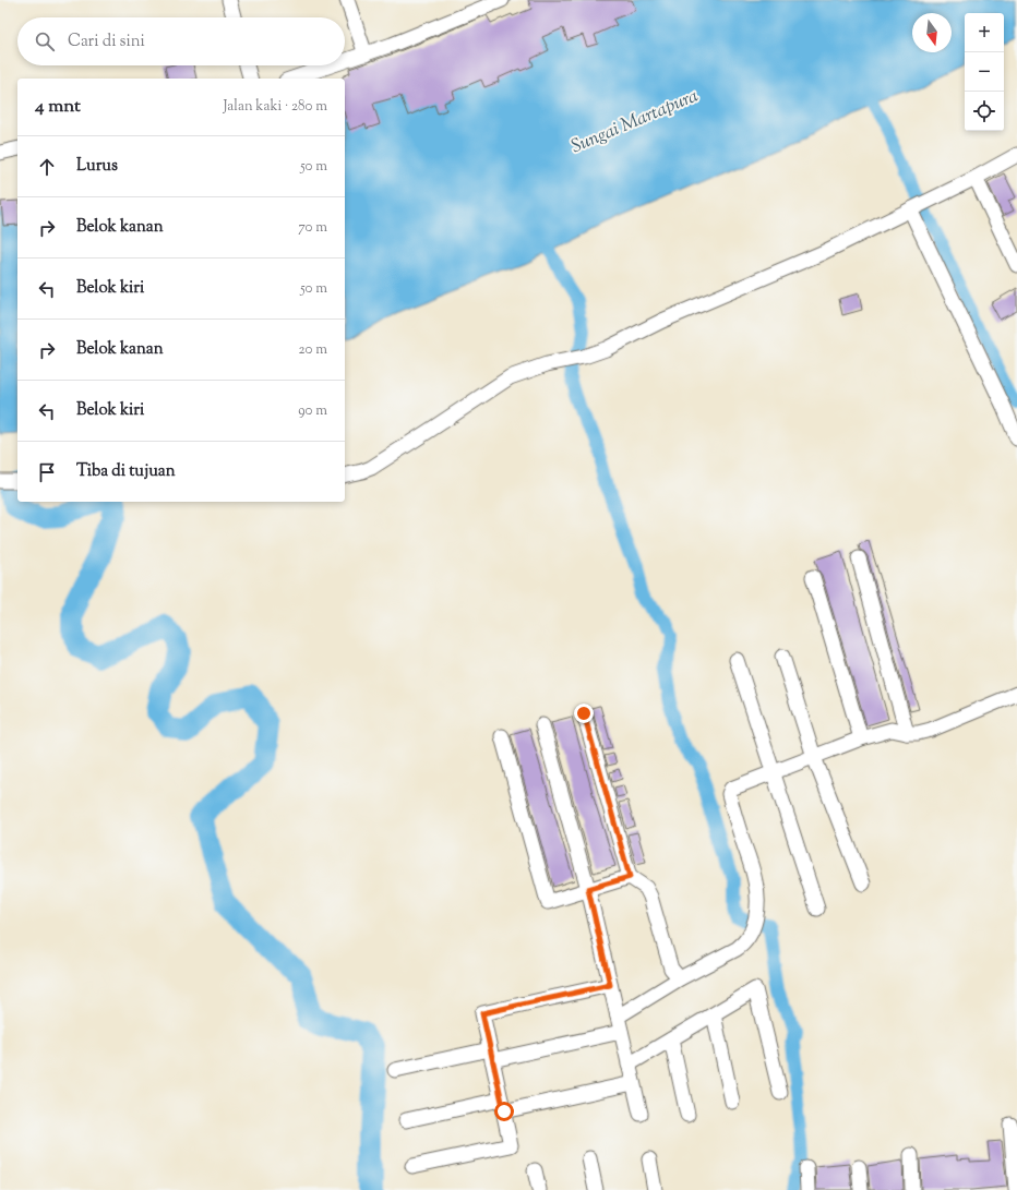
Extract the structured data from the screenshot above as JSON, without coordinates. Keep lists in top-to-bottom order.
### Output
{
  "water": ["Sungai Martapura"],
  "north": "bottom",
  "page": {
    "map_buttons": ["+", "−"],
    "search": "Cari di sini",
    "heading": ["4 mnt", "Jalan kaki · 280 m"],
    "list": [
      ["Lurus", "50 m"],
      ["Belok kanan", "70 m"],
      ["Belok kiri", "50 m"],
      ["Belok kanan", "20 m"],
      ["Belok kiri", "90 m"],
      "Tiba di tujuan"
    ]
  }
}
